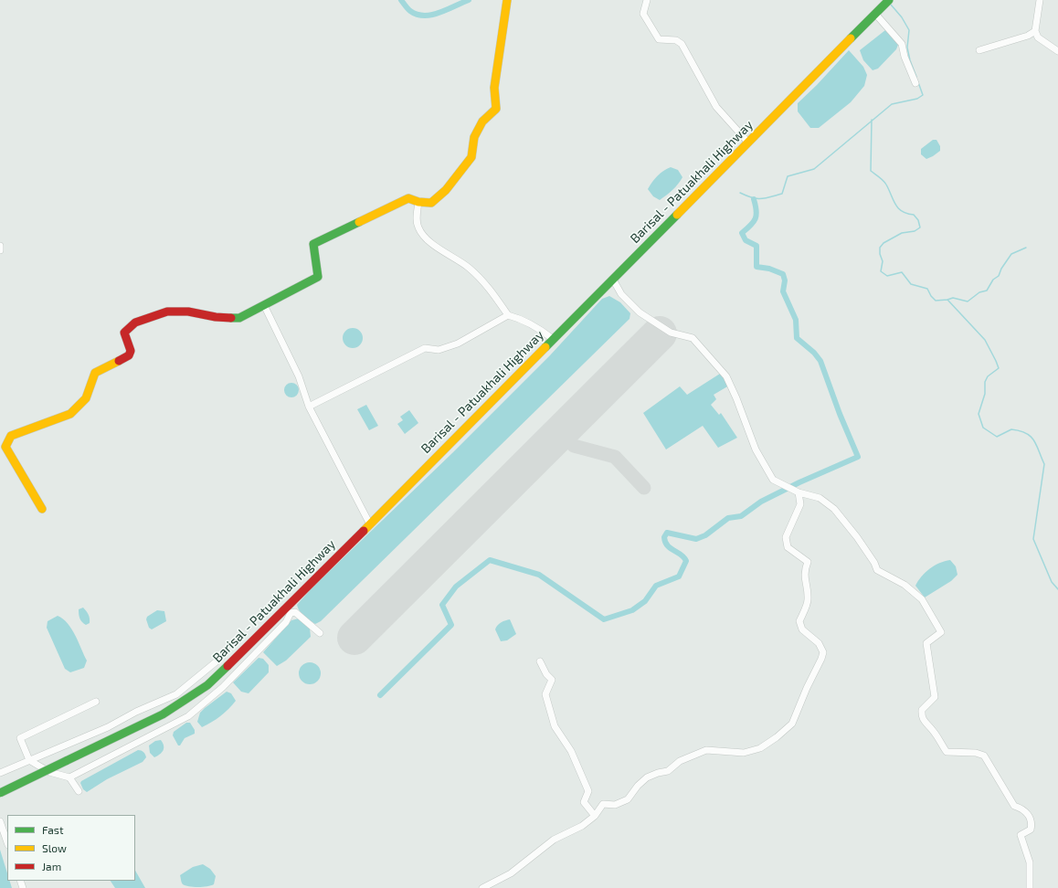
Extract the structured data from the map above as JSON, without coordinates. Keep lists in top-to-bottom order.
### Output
{
  "streets": {
    "main road": ["Barisal - Patuakhali Highway"]
  },
  "legend": ["Fast", "Slow", "Jam"]
}
